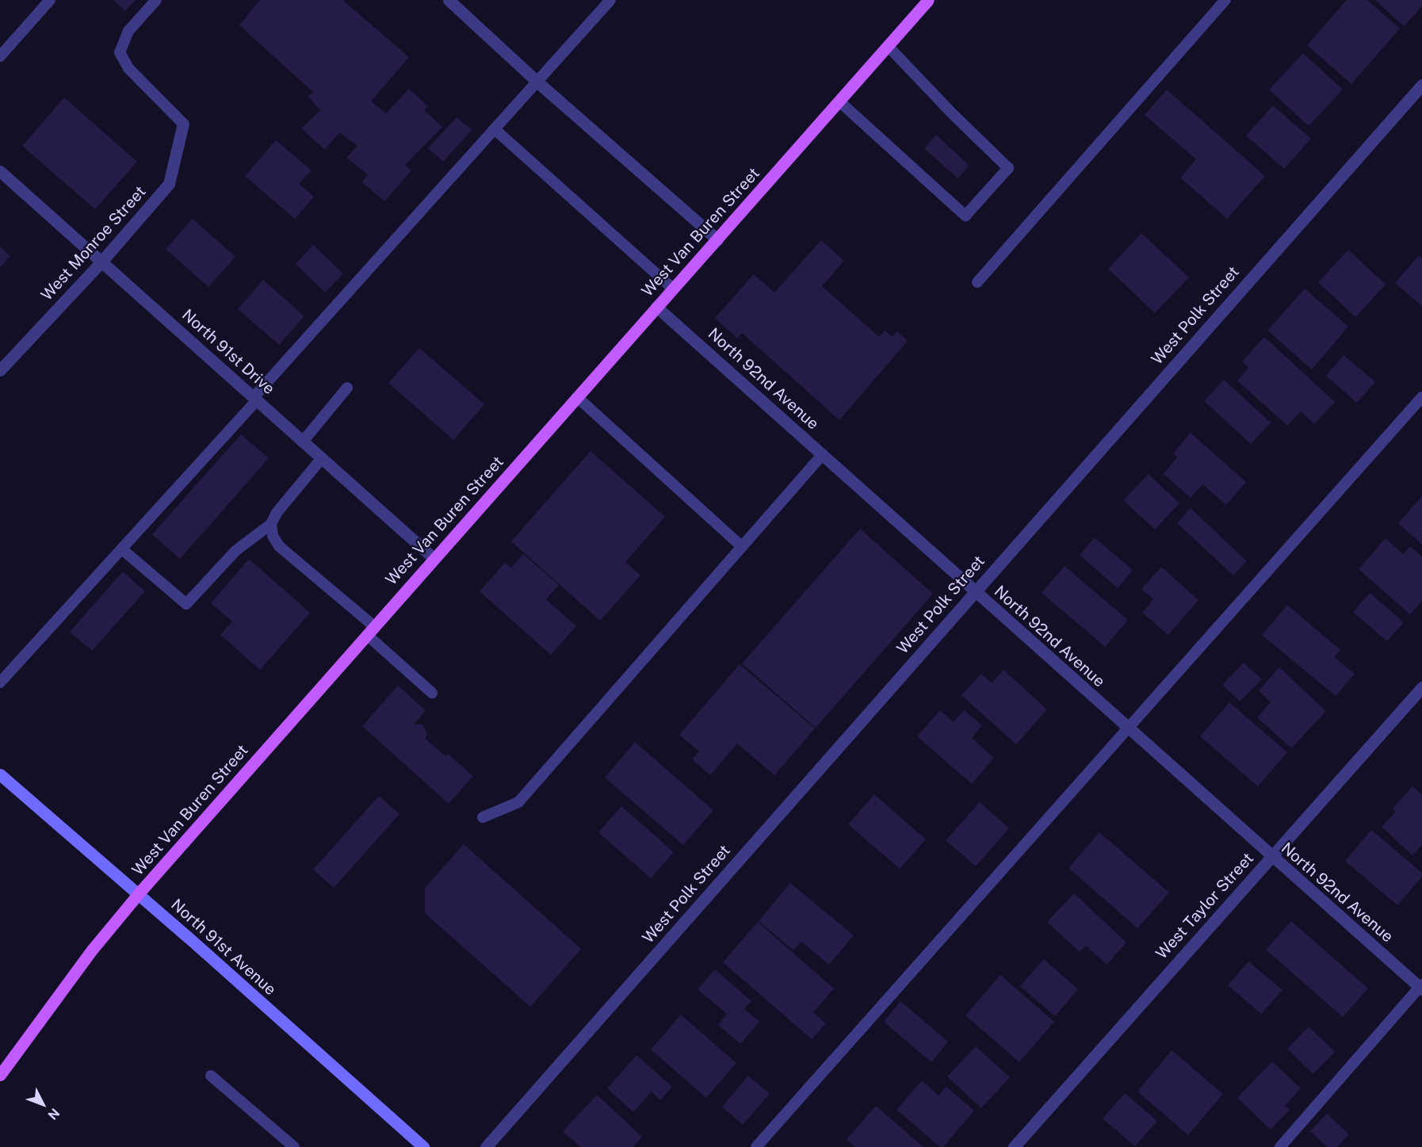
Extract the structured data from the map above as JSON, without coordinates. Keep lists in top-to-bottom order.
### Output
{
  "streets": {
    "main road": ["West Van Buren Street", "North 91st Avenue"],
    "street": [
      "West Monroe Street",
      "West Polk Street",
      "North 91st Drive",
      "North 92nd Avenue",
      "West Taylor Street"
    ]
  },
  "crossings": [
    ["West Van Buren Street", "North 91st Drive"],
    ["West Van Buren Street", "North 92nd Avenue"],
    ["West Van Buren Street", "North 91st Avenue"],
    ["West Monroe Street", "North 91st Drive"],
    ["West Polk Street", "North 92nd Avenue"],
    ["North 92nd Avenue", "West Taylor Street"]
  ],
  "north": "bottom right"
}
